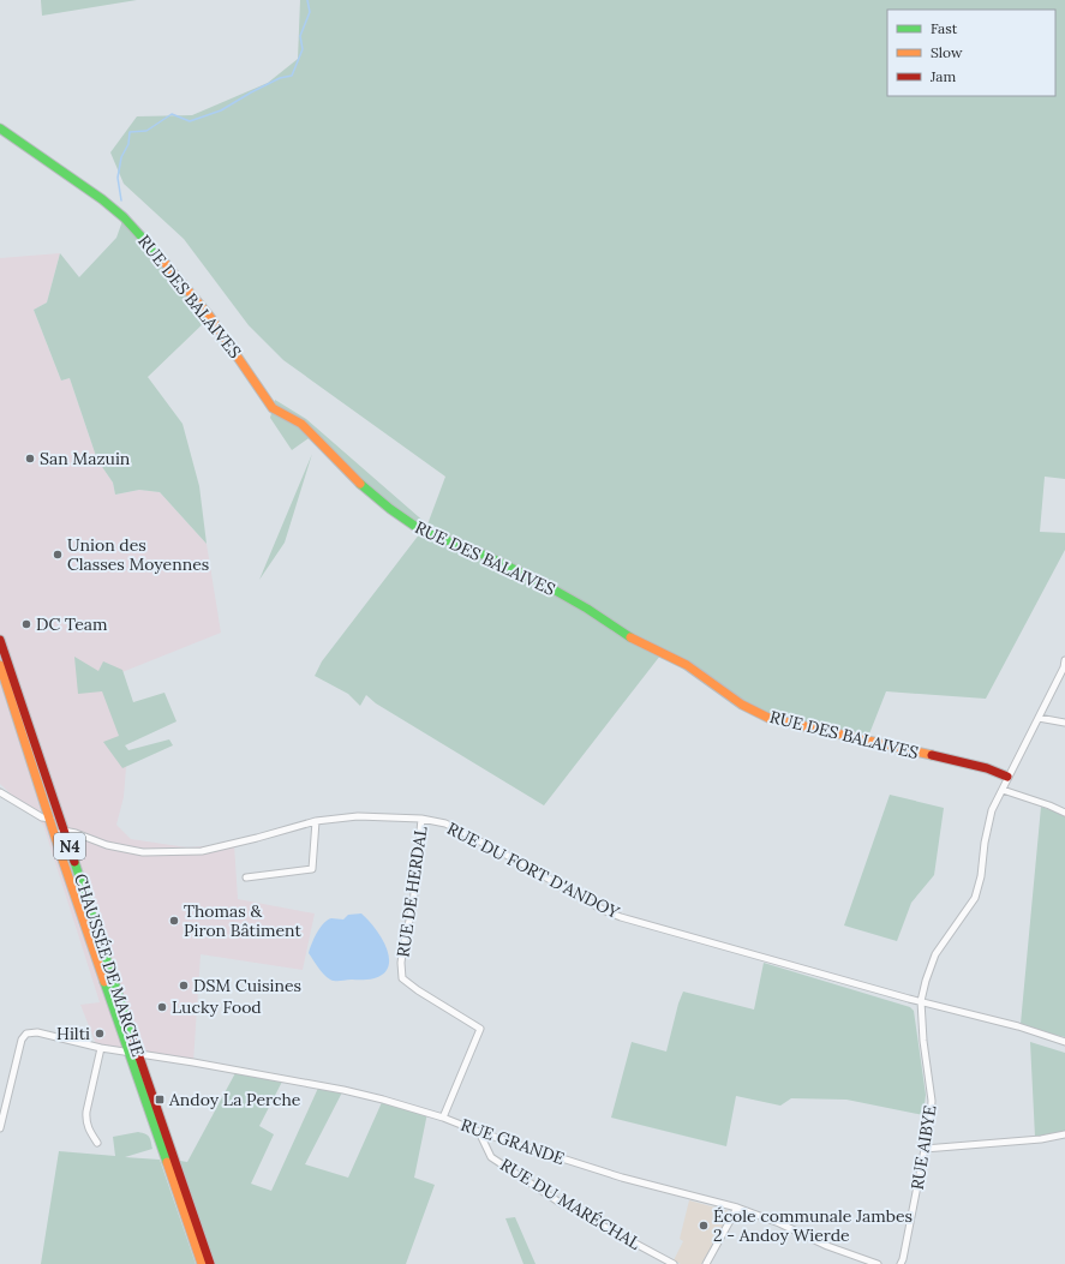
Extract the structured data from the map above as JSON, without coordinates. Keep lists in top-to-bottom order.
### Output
{
  "streets": {
    "main road": ["RUE DES BALAIVES", "N4", "CHAUSSÉE DE MARCHE"],
    "street": [
      "RUE DU FORT D'ANDOY",
      "RUE DE HERDAL",
      "RUE GRANDE",
      "RUE AIBYE",
      "RUE DU MARÉCHAL"
    ]
  },
  "crossings": [
    ["RUE DES BALAIVES", "RUE AIBYE"],
    ["RUE DU FORT D'ANDOY", "RUE DE HERDAL"],
    ["RUE DU FORT D'ANDOY", "CHAUSSÉE DE MARCHE"],
    ["RUE DU FORT D'ANDOY", "RUE AIBYE"],
    ["RUE DE HERDAL", "RUE GRANDE"],
    ["CHAUSSÉE DE MARCHE", "RUE GRANDE"],
    ["RUE GRANDE", "RUE DU MARÉCHAL"]
  ],
  "places": {
    "other": [
      "San Mazuin",
      "Union des Classes Moyennes",
      "DC Team",
      "Thomas & Piron Bâtiment",
      "DSM Cuisines",
      "Lucky Food",
      "Hilti",
      "École communale Jambes 2 - Andoy Wierde"
    ],
    "transit": ["Andoy La Perche"]
  },
  "legend": ["Fast", "Slow", "Jam"]
}
